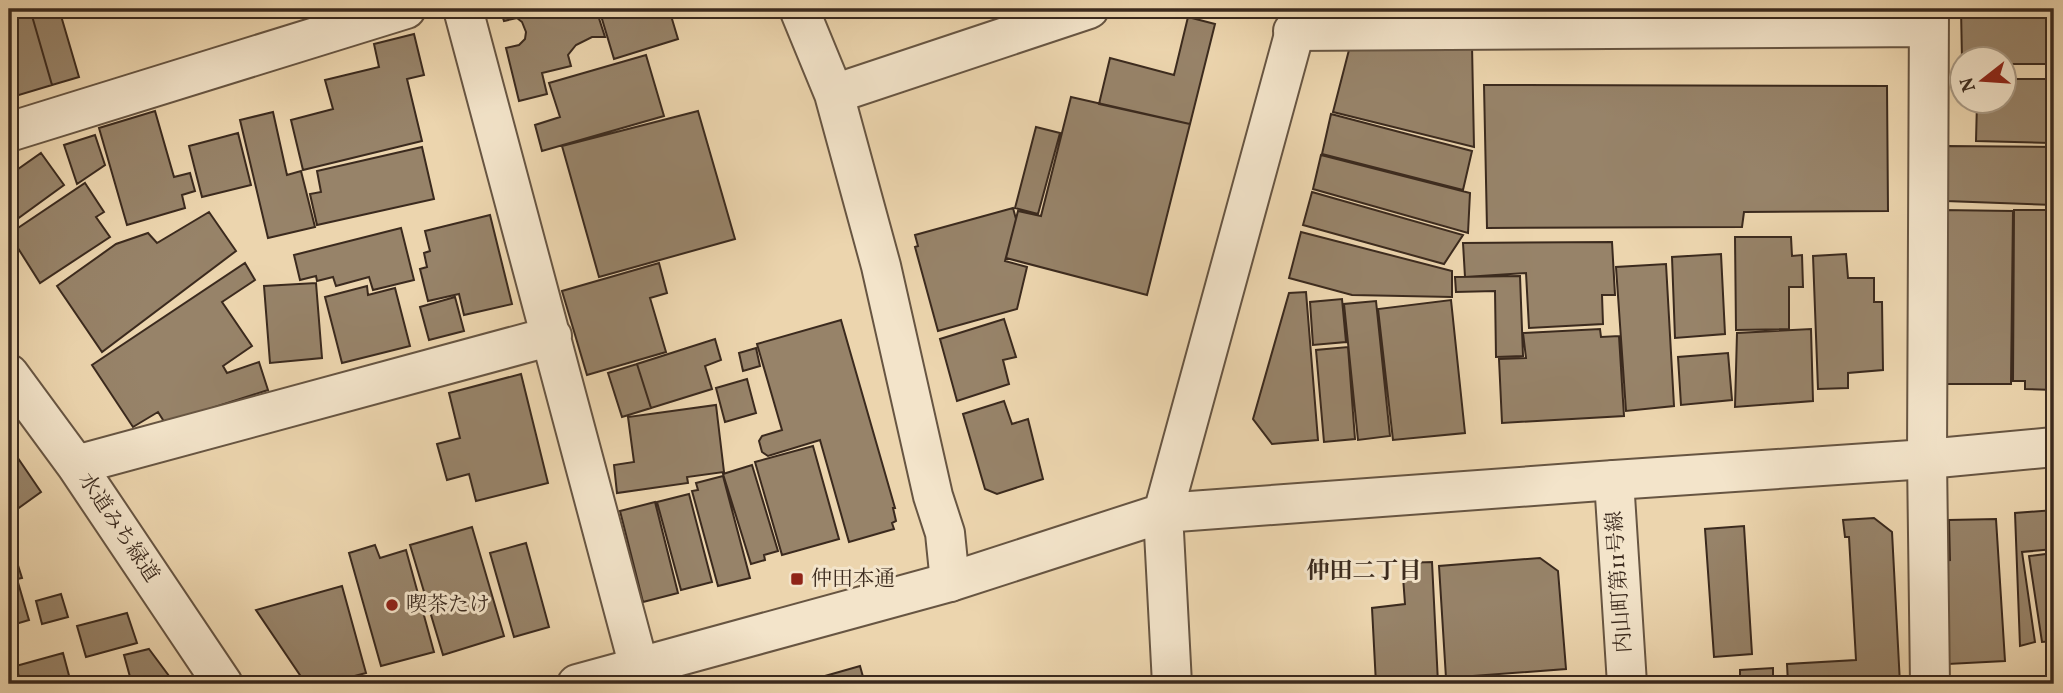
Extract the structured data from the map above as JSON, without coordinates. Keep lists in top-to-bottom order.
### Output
{
  "streets": {
    "street": ["水道みち緑道", "内山町第11号線"]
  },
  "districts": ["仲田二丁目"],
  "places": {
    "transit": ["仲田本通"],
    "other": ["喫茶たけ"]
  },
  "north": "left"
}
